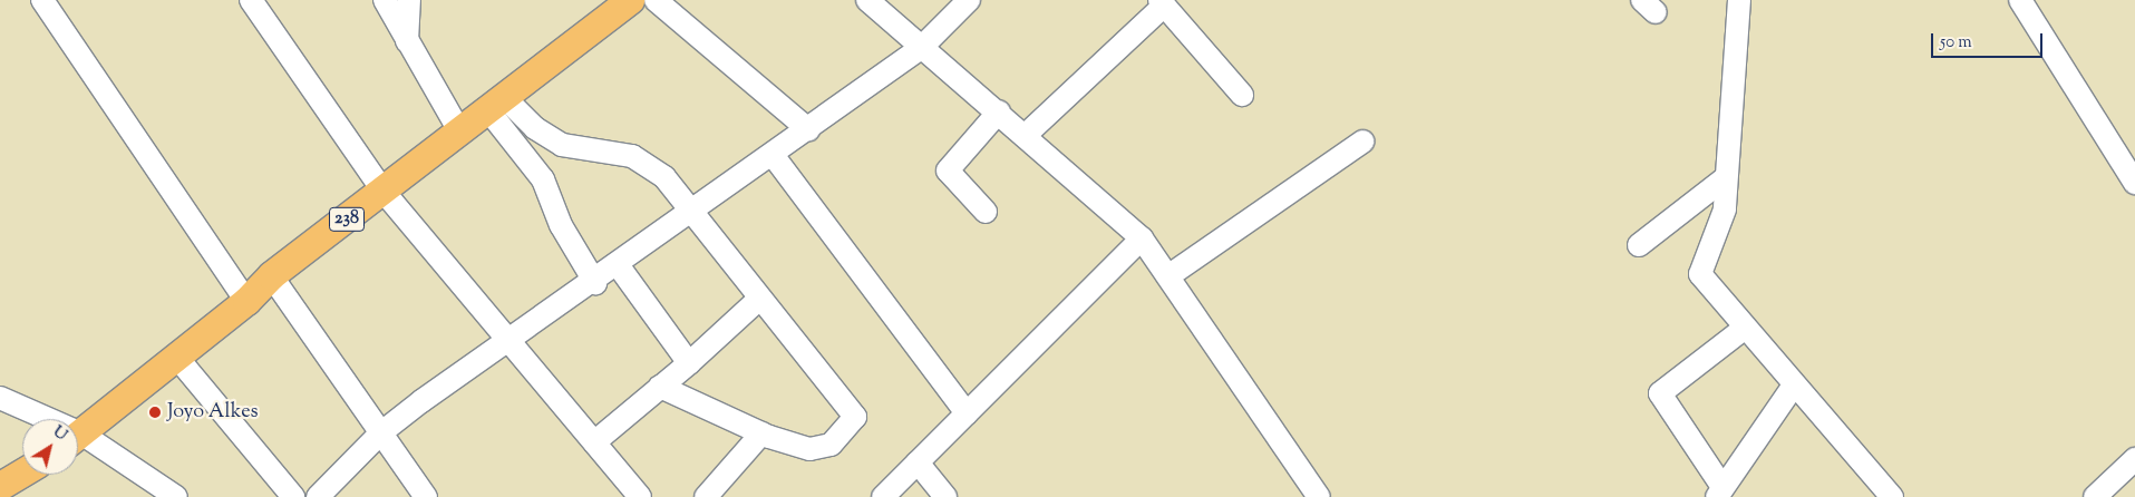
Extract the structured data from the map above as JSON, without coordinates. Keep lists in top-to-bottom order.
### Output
{
  "streets": {
    "main road": ["238"]
  },
  "places": ["Joyo Alkes"],
  "scale_bar": "50 m",
  "north": "top right"
}
